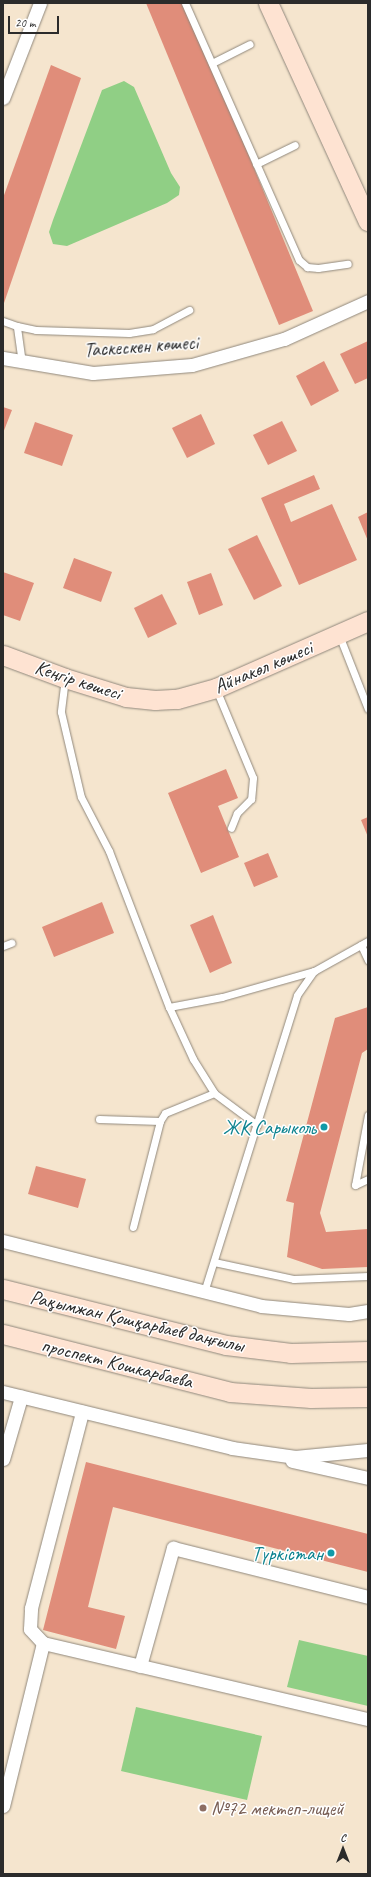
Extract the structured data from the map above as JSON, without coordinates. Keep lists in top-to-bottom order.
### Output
{
  "streets": {
    "main road": [
      "Айнакөл көшесі",
      "Кеңгір көшесі",
      "Рақымжан Қошқарбаев даңғылы",
      "проспект Кошкарбаева"
    ],
    "street": ["Таскескен көшесі"]
  },
  "crossings": [
    ["Айнакөл көшесі", "Кеңгір көшесі"]
  ],
  "places": ["ЖК Сарыколь", "Түркістан", "№72 мектеп-лицей"],
  "scale_bar": "20 m",
  "north": "top"
}
